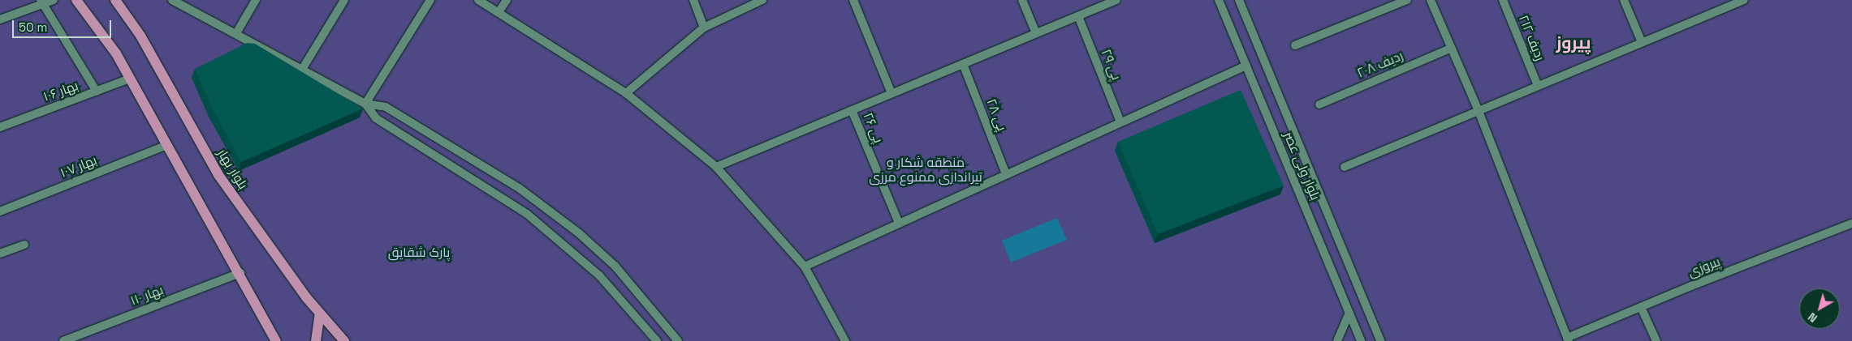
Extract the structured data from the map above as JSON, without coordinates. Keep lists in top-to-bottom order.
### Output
{
  "streets": {
    "main road": ["بلوار بهار"],
    "street": [
      "ردیف ۲۱۲",
      "پی ۲۹",
      "ردیف ۲۰۸",
      "بهار ۱۰۶",
      "پی ۲۸",
      "پی ۲۶",
      "بلوار ولی عصر",
      "بهار ۱۰۷",
      "پیروزی",
      "بهار ۱۱۰"
    ]
  },
  "districts": ["پیروز"],
  "parks": ["منطقه شکار و تیراندازی ممنوع مرزی", "پارک شقایق"],
  "scale_bar": "50 m",
  "north": "bottom left"
}
